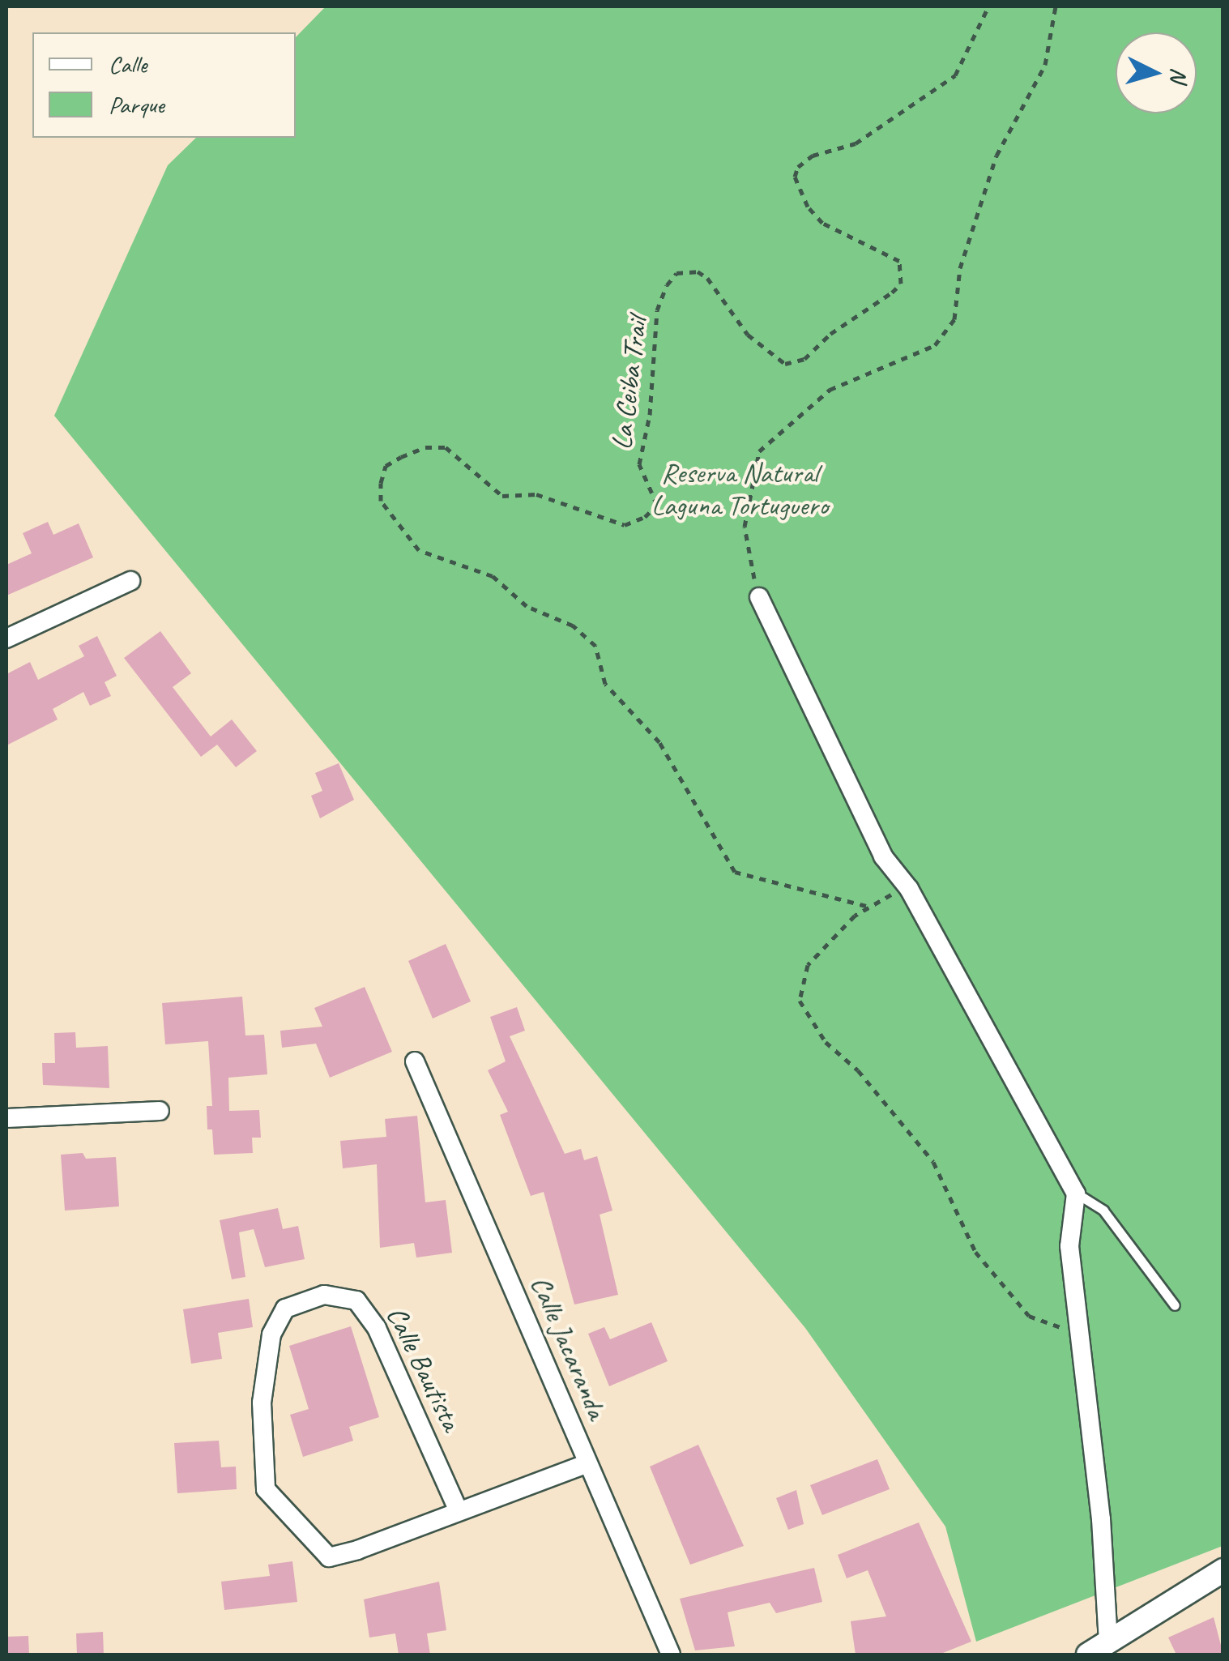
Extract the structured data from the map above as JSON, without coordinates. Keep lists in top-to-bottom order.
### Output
{
  "streets": {
    "street": ["Calle Jacaranda", "Calle Bautista"],
    "path": ["La Ceiba Trail"]
  },
  "crossings": [
    ["Calle Jacaranda", "Calle Bautista"]
  ],
  "parks": ["Reserva Natural Laguna Tortuguero"],
  "legend": ["Calle", "Parque"],
  "north": "right"
}
